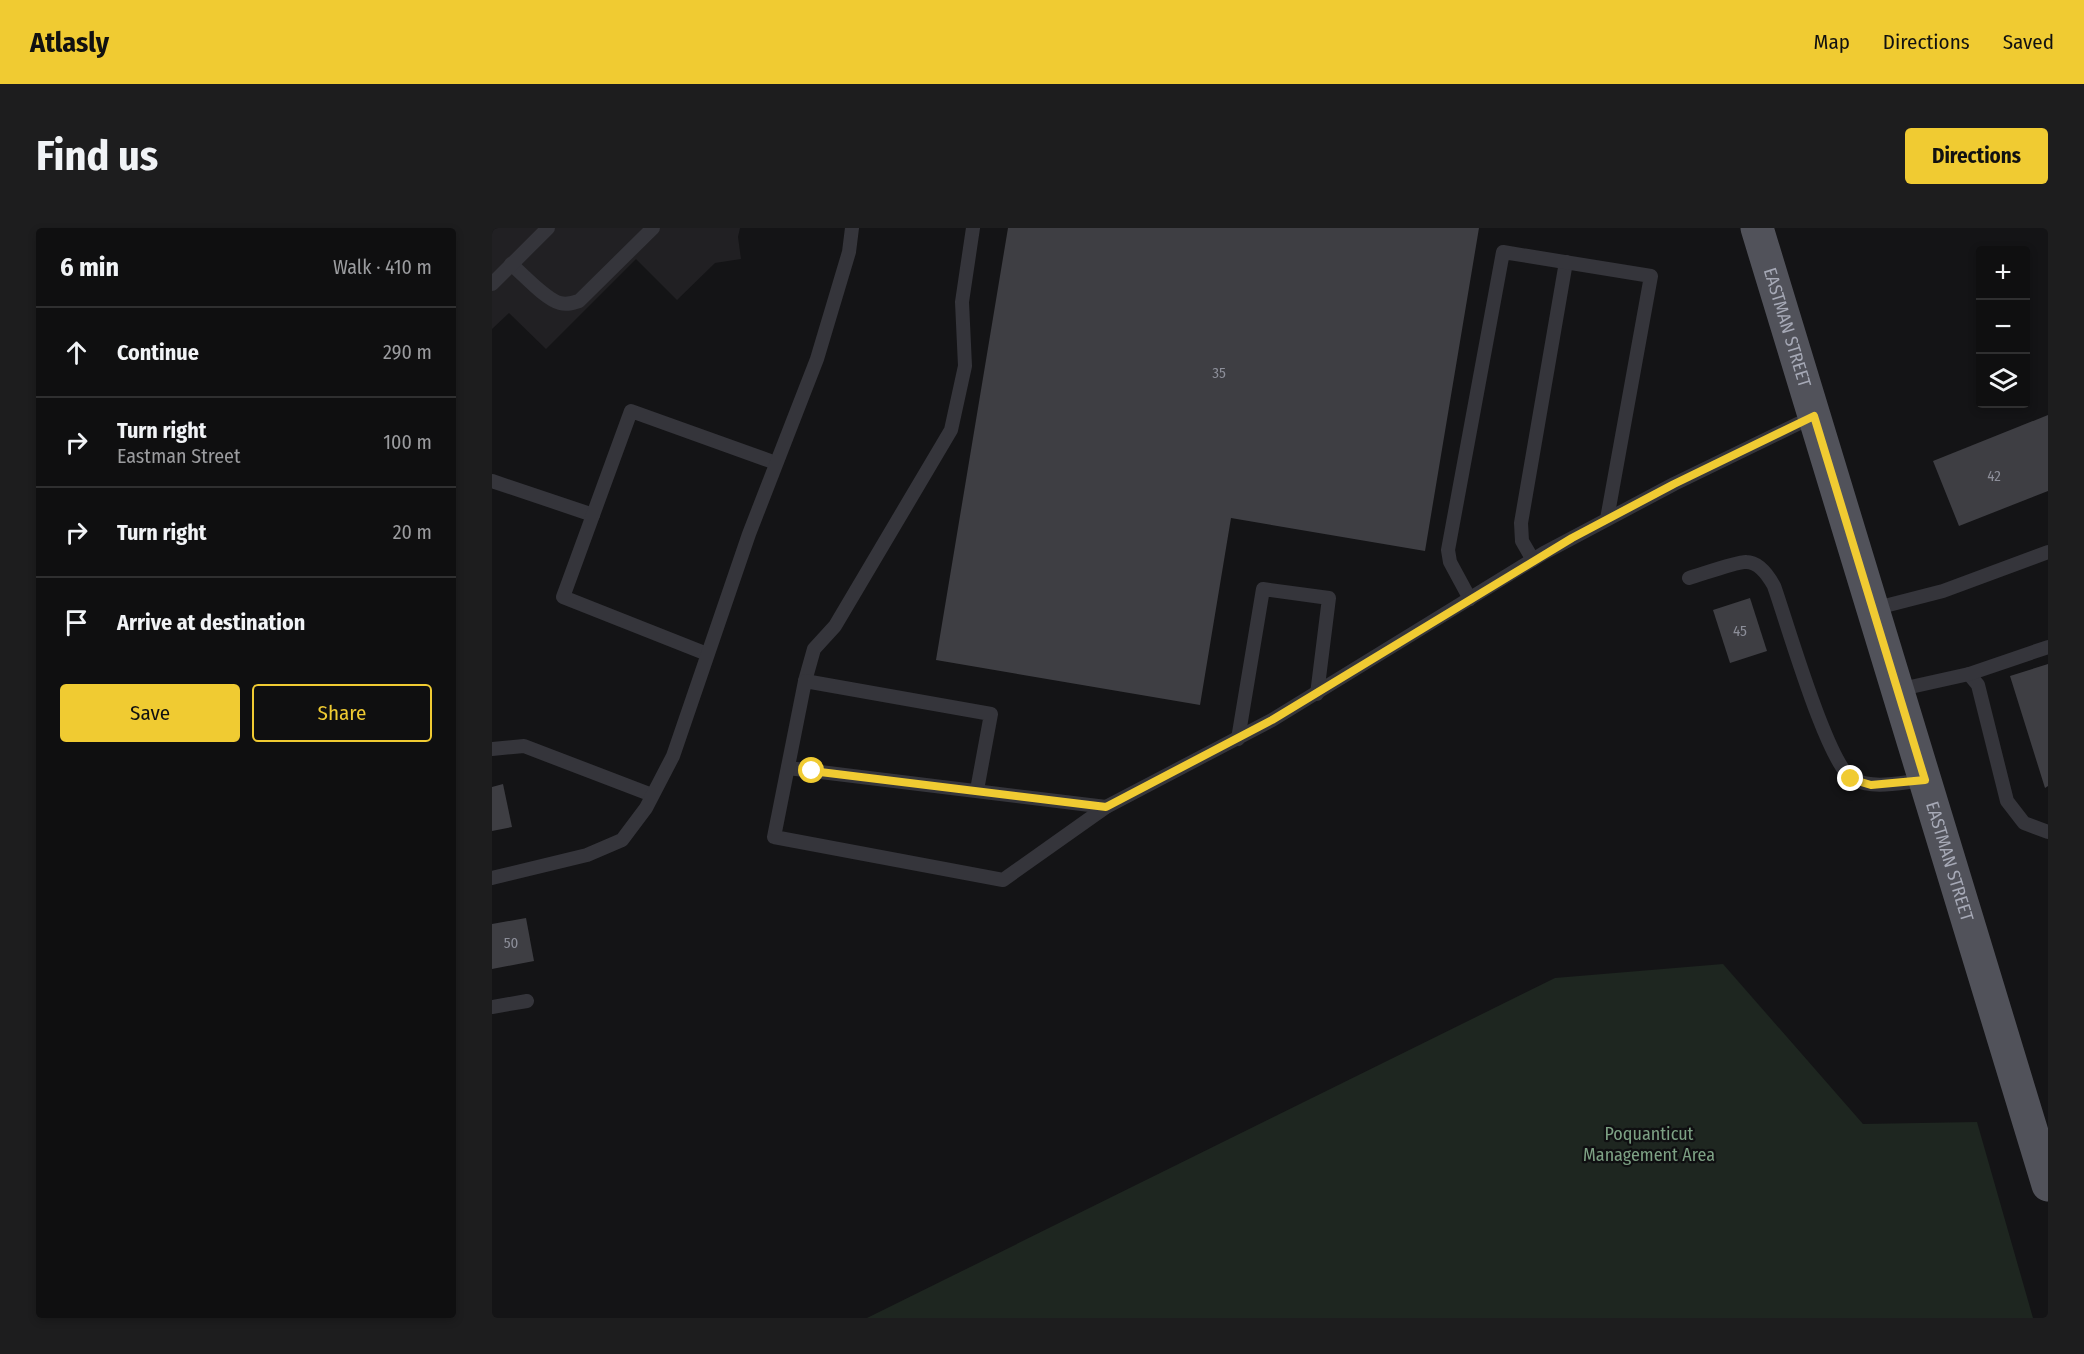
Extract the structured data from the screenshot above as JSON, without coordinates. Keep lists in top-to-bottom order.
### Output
{
  "streets": {
    "main road": ["EASTMAN STREET"]
  },
  "parks": ["Poquanticut Management Area"],
  "house_numbers": [
    "35",
    "42",
    "45",
    "50"
  ],
  "page": {
    "header": "Atlasly",
    "nav": ["Map", "Directions", "Saved"],
    "buttons": [
      "Directions",
      ["Save", "Share"]
    ],
    "title": "Find us",
    "heading": ["6 min", "Walk · 410 m"],
    "map_buttons": ["+", "−"],
    "list": [
      ["Continue", "290 m"],
      ["Turn right", "Eastman Street", "100 m"],
      ["Turn right", "20 m"],
      "Arrive at destination"
    ]
  }
}
